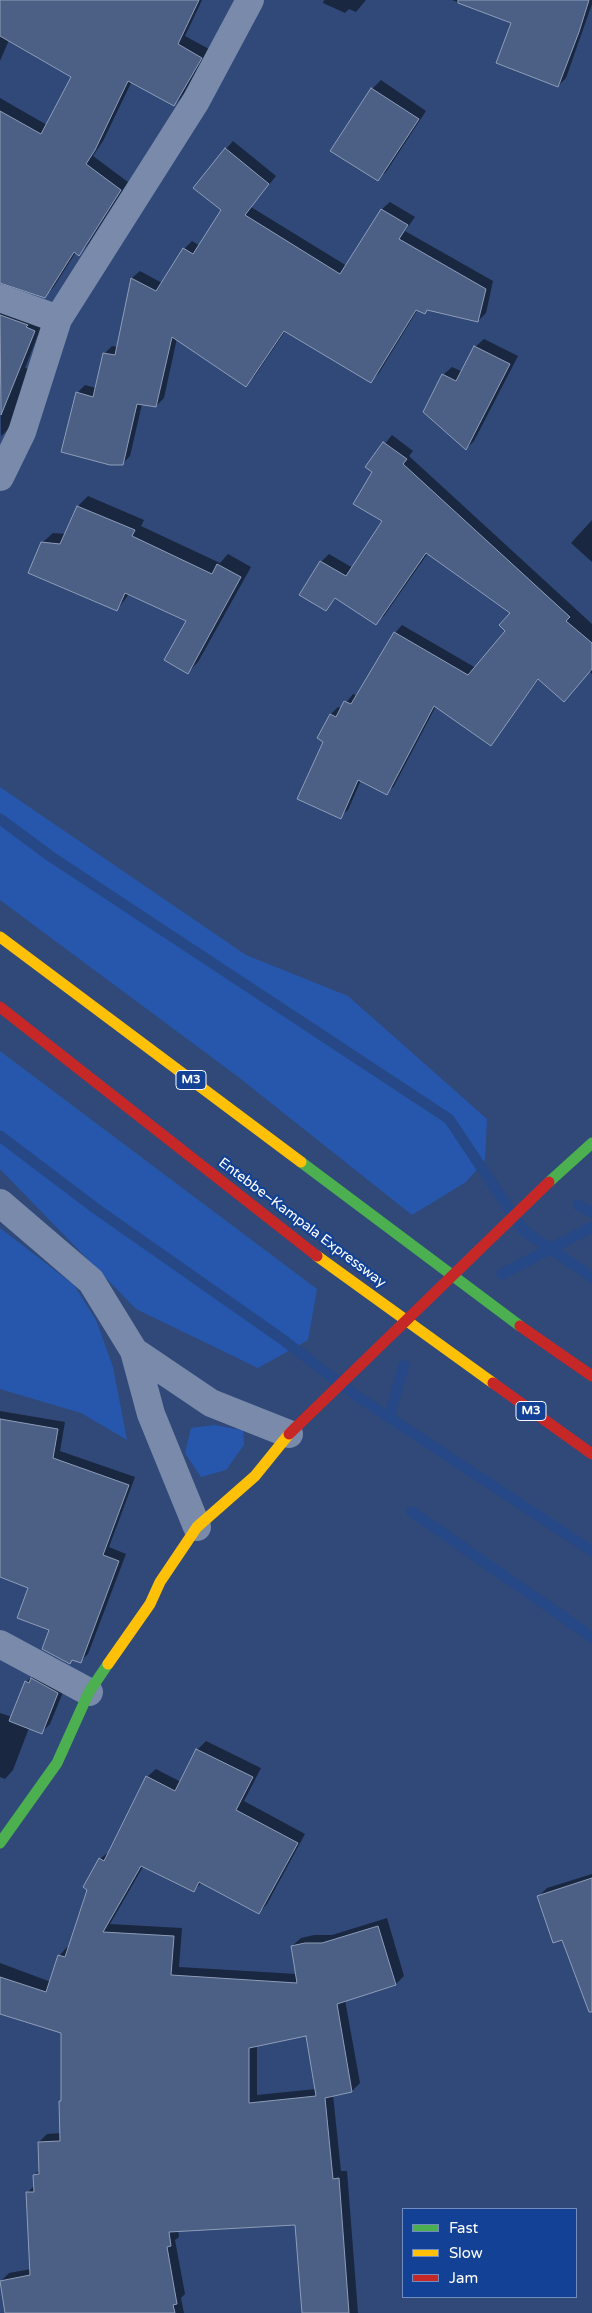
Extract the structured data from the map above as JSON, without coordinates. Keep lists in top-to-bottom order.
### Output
{
  "streets": {
    "main road": ["M3", "Entebbe–Kampala Expressway"]
  },
  "legend": ["Fast", "Slow", "Jam"]
}
